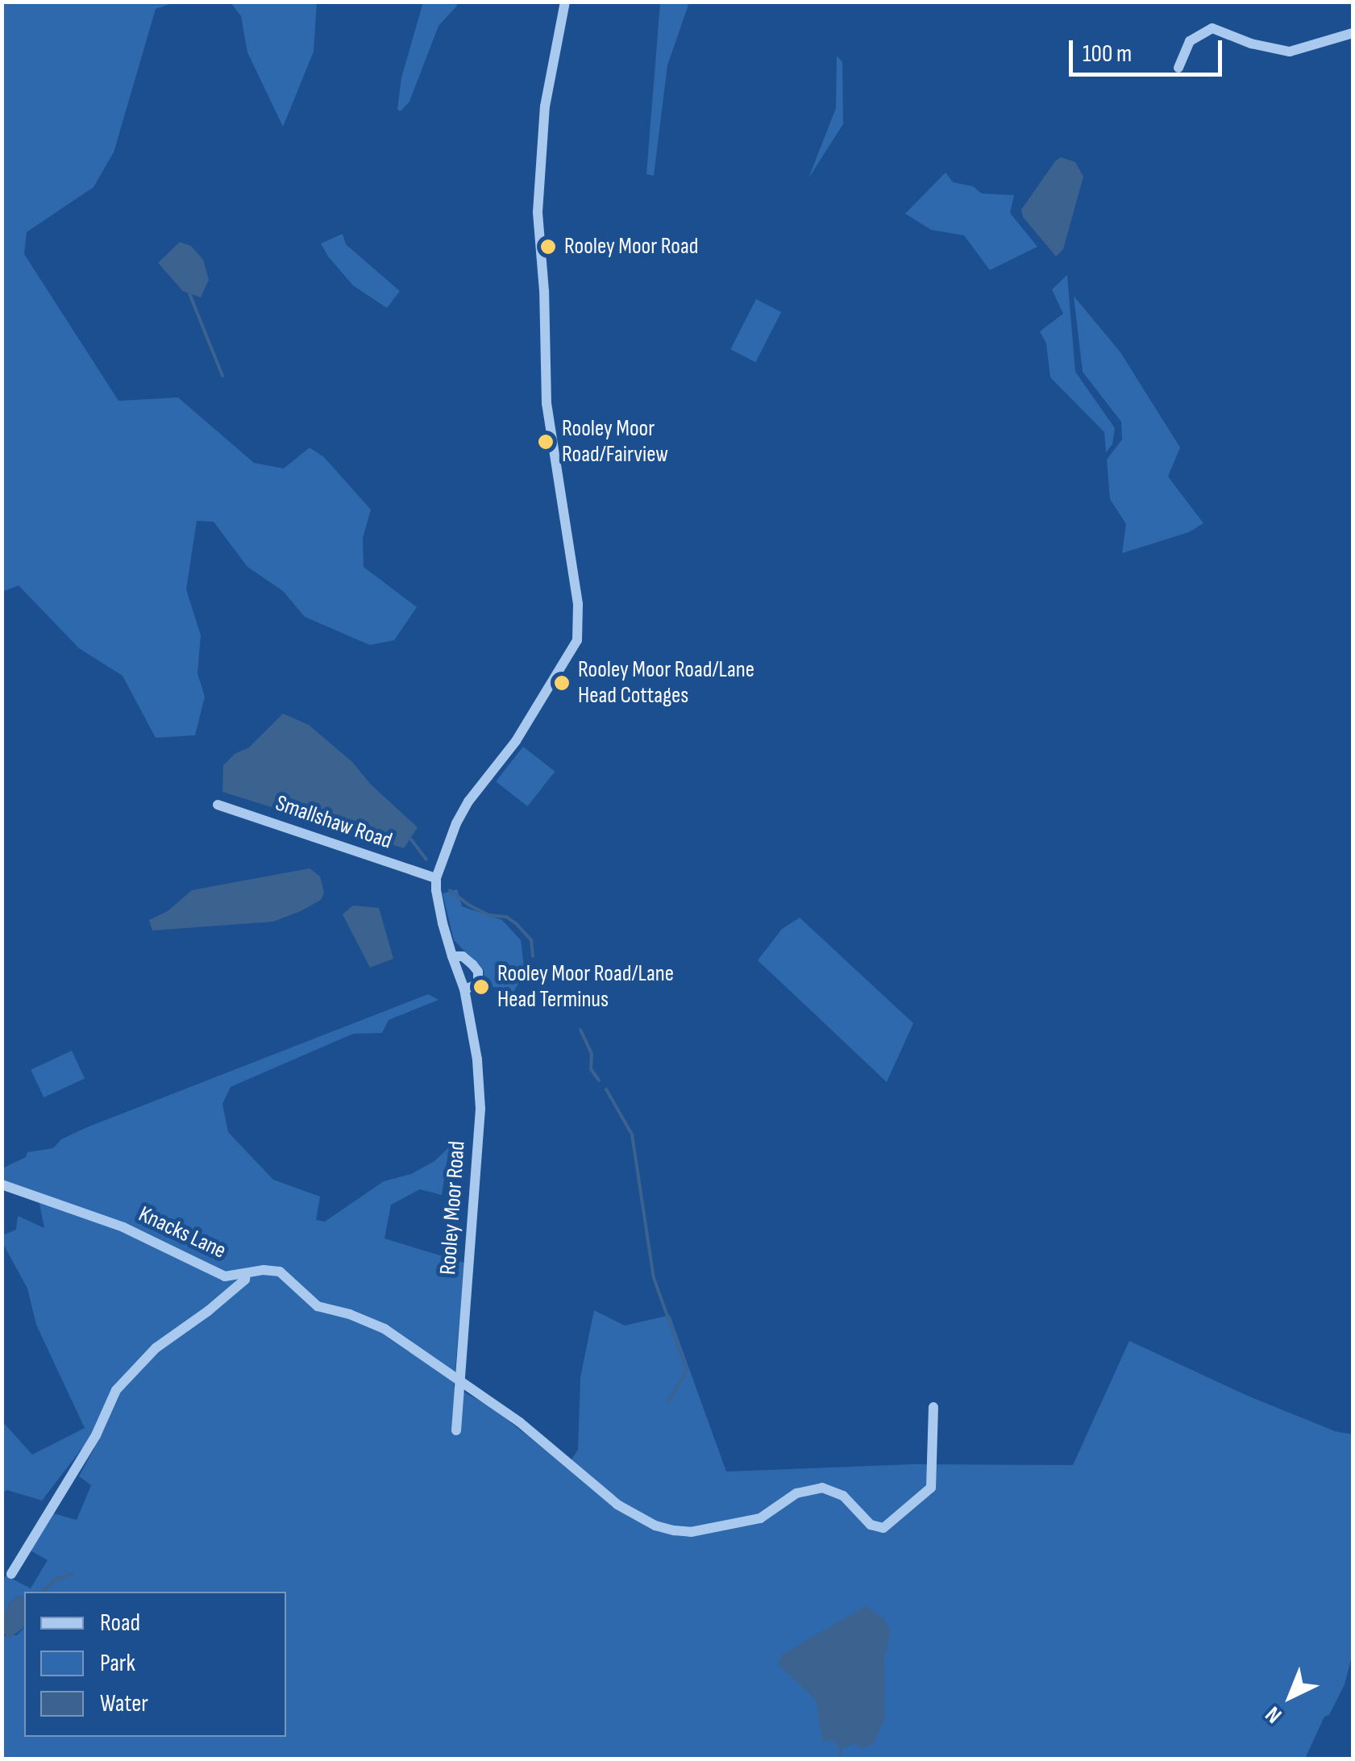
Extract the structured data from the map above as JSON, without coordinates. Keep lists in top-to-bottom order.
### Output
{
  "streets": {
    "street": ["Smallshaw Road", "Rooley Moor Road", "Knacks Lane"]
  },
  "crossings": [
    ["Smallshaw Road", "Rooley Moor Road"],
    ["Rooley Moor Road", "Knacks Lane"]
  ],
  "places": [
    "Rooley Moor Road",
    "Rooley Moor Road/Fairview",
    "Rooley Moor Road/Lane Head Cottages",
    "Rooley Moor Road/Lane Head Terminus"
  ],
  "legend": ["Road", "Park", "Water"],
  "scale_bar": "100 m",
  "north": "bottom left"
}
